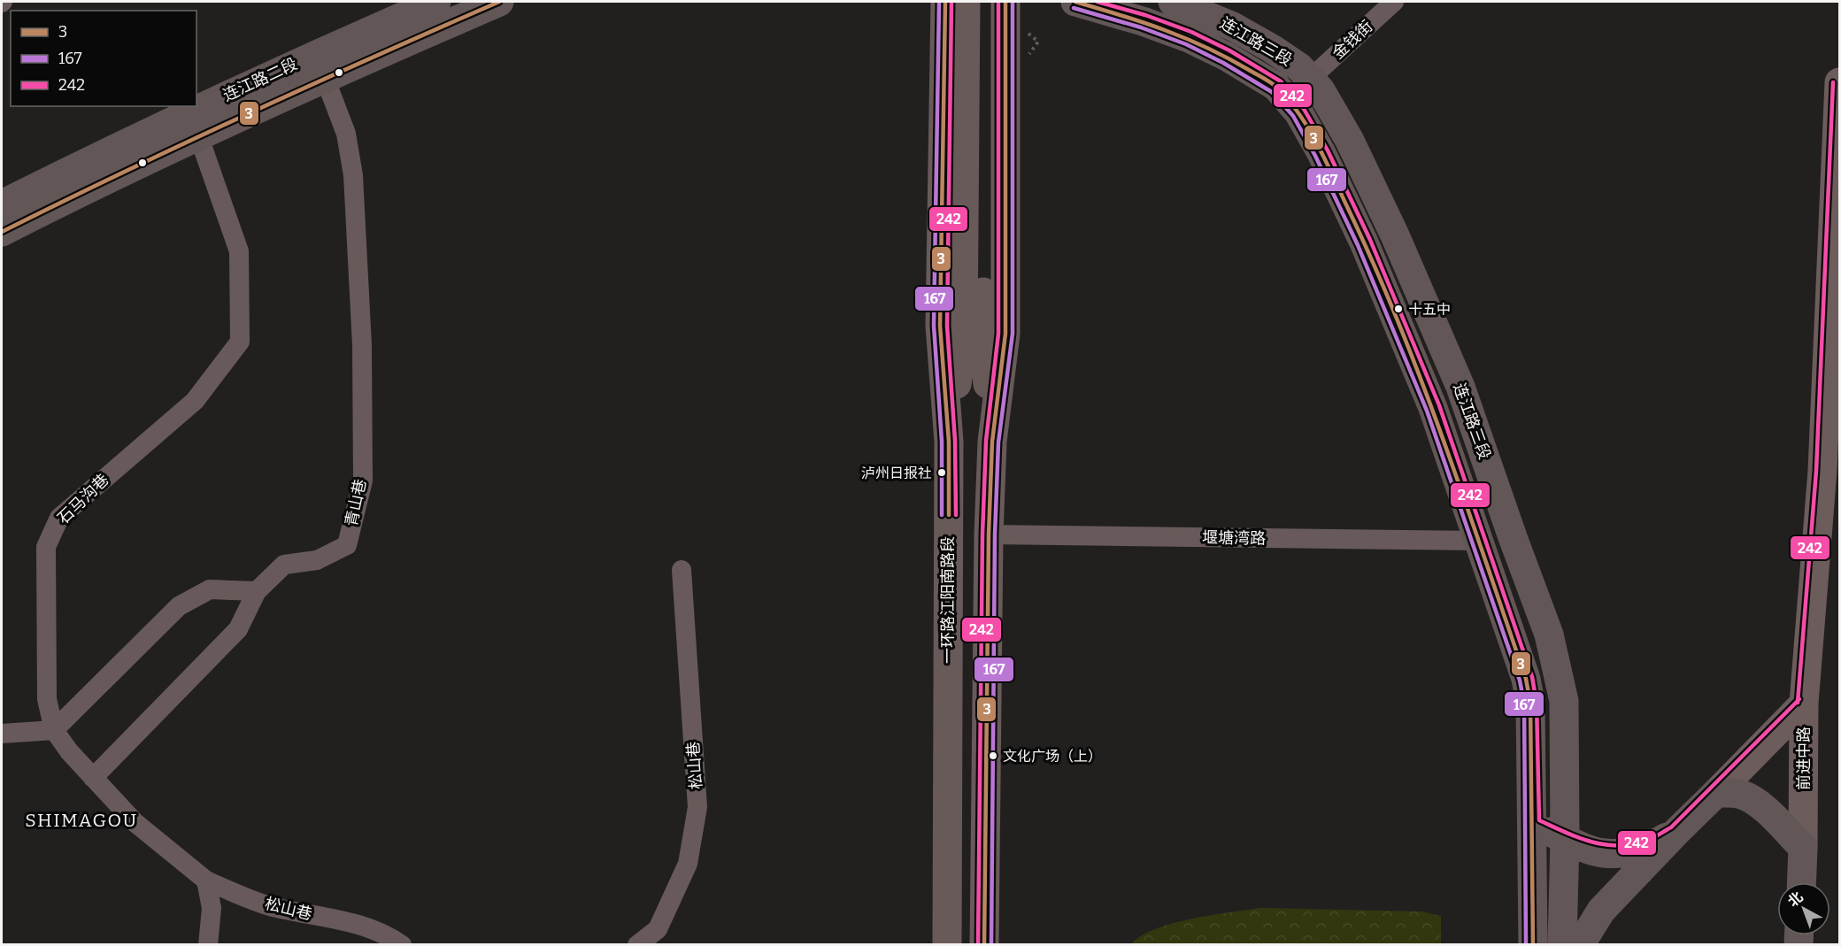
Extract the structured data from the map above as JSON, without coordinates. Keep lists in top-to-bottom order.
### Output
{
  "streets": {
    "highway": ["连江路三段", "连江路二段", "前进中路"],
    "main road": ["一环路江阳南路段"],
    "street": [
      "金钱街",
      "石马沟巷",
      "青山巷",
      "堰塘湾路",
      "松山巷"
    ]
  },
  "crossings": [
    ["金钱街", "连江路三段"],
    ["连江路三段", "堰塘湾路"],
    ["连江路二段", "石马沟巷"],
    ["连江路二段", "青山巷"],
    ["石马沟巷", "青山巷"],
    ["石马沟巷", "松山巷"]
  ],
  "districts": ["SHIMAGOU"],
  "places": ["十五中", "泸州日报社", "文化广场（上）"],
  "lines": ["transit line 3", "transit line 167", "transit line 242"],
  "legend": ["3", "167", "242"],
  "north": "top left"
}
